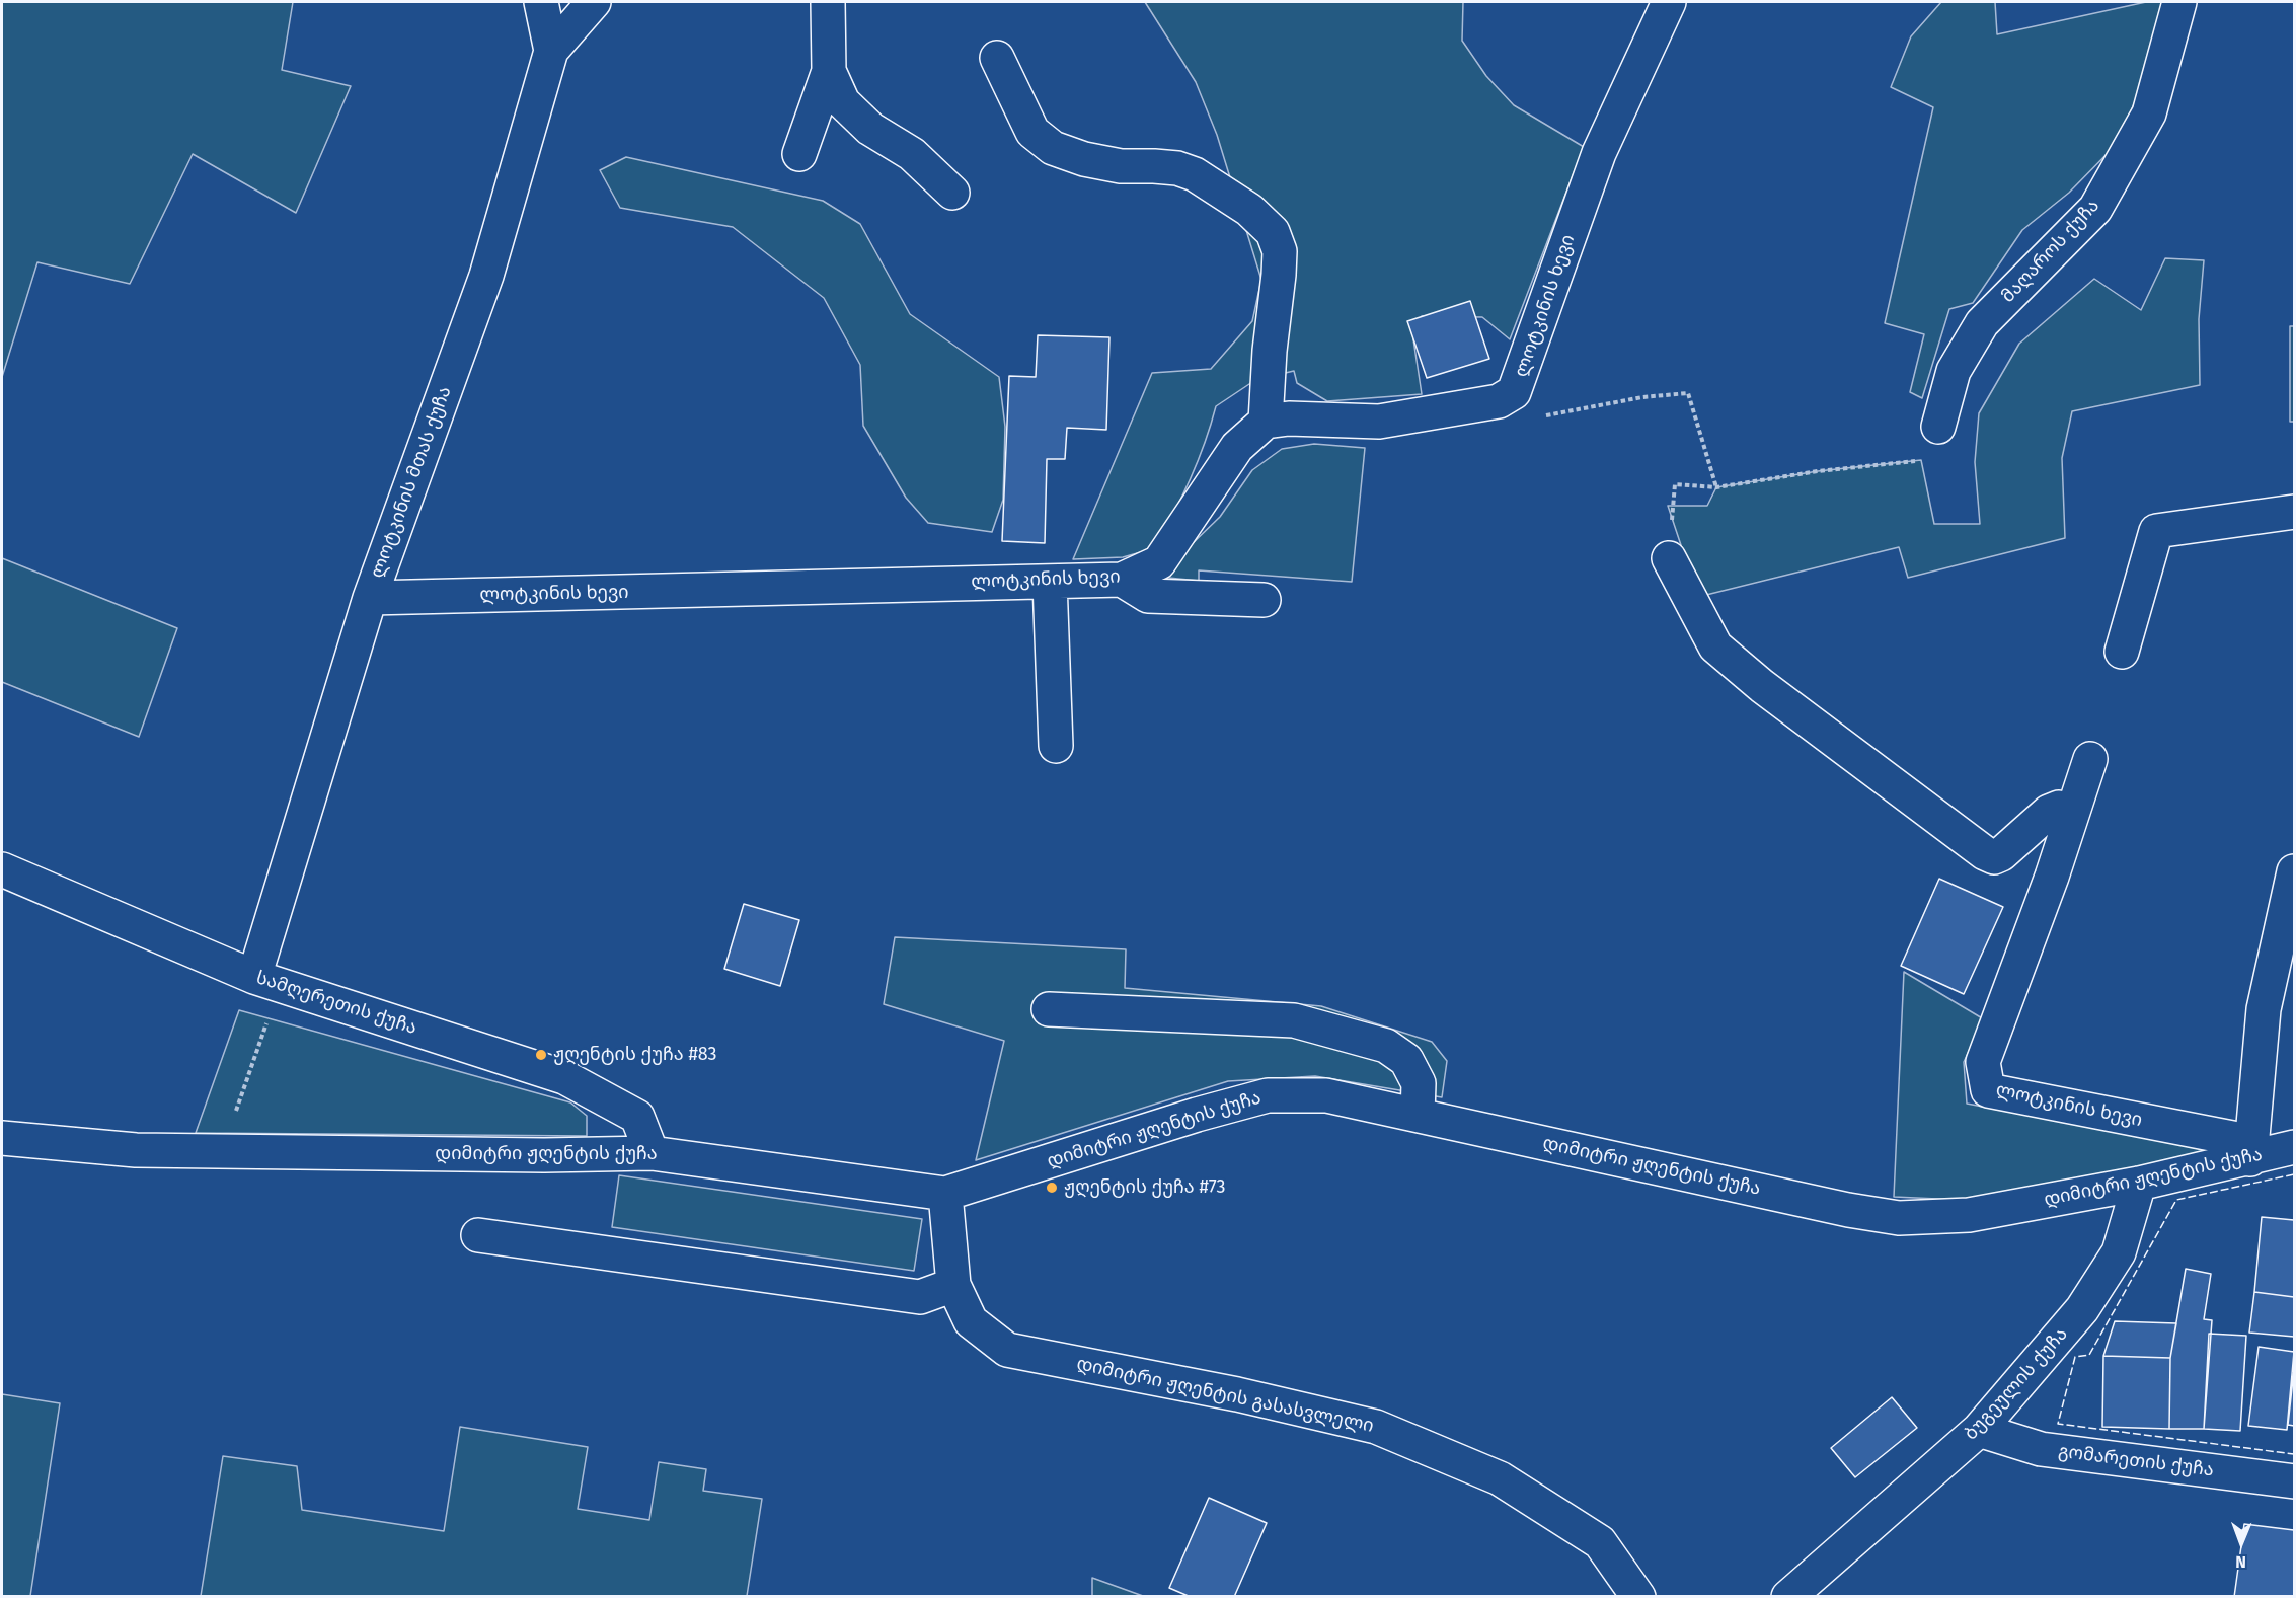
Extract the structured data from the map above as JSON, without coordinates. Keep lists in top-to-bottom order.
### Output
{
  "streets": {
    "street": [
      "მაღაროს ქუჩა",
      "ლოტკინის ხევი",
      "ლოტკინის მთას ქუჩა",
      "სამღერეთის ქუჩა",
      "დიმიტრი ჟღენტის ქუჩა",
      "ბუგეულის ქუჩა",
      "დიმიტრი ჟღენტის გასასვლელი",
      "გომარეთის ქუჩა"
    ]
  },
  "crossings": [
    ["ლოტკინის ხევი", "ლოტკინის მთას ქუჩა"],
    ["ლოტკინის ხევი", "დიმიტრი ჟღენტის ქუჩა"],
    ["ლოტკინის მთას ქუჩა", "სამღერეთის ქუჩა"],
    ["სამღერეთის ქუჩა", "დიმიტრი ჟღენტის ქუჩა"],
    ["დიმიტრი ჟღენტის ქუჩა", "ბუგეულის ქუჩა"],
    ["დიმიტრი ჟღენტის ქუჩა", "დიმიტრი ჟღენტის გასასვლელი"],
    ["ბუგეულის ქუჩა", "გომარეთის ქუჩა"]
  ],
  "places": ["ჟღენტის ქუჩა #83", "ჟღენტის ქუჩა #73"],
  "north": "bottom"
}
